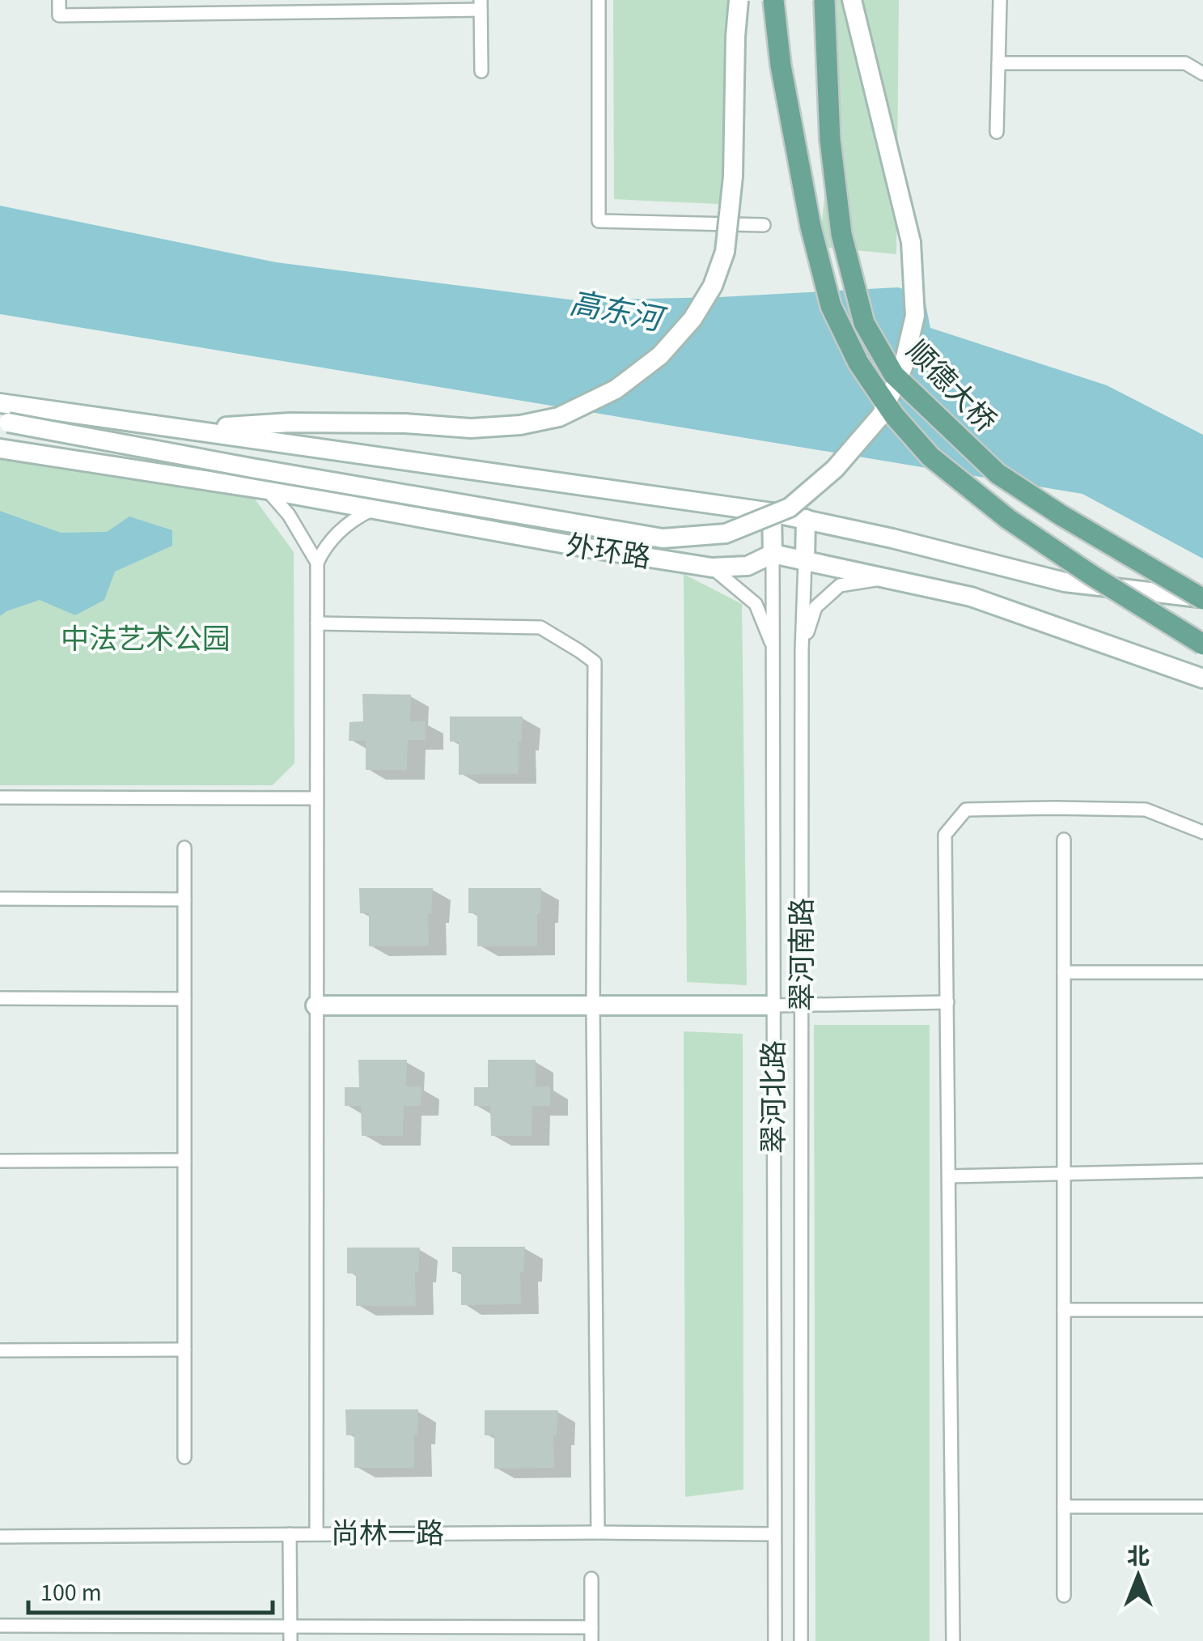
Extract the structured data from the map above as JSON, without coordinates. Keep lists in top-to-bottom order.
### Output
{
  "streets": {
    "main road": ["顺德大桥"],
    "street": [
      "外环路",
      "翠河南路",
      "翠河北路",
      "尚林一路"
    ]
  },
  "crossings": [
    ["外环路", "翠河北路"],
    ["翠河北路", "尚林一路"]
  ],
  "water": ["高东河"],
  "parks": ["中法艺术公园"],
  "scale_bar": "100 m",
  "north": "top"
}
